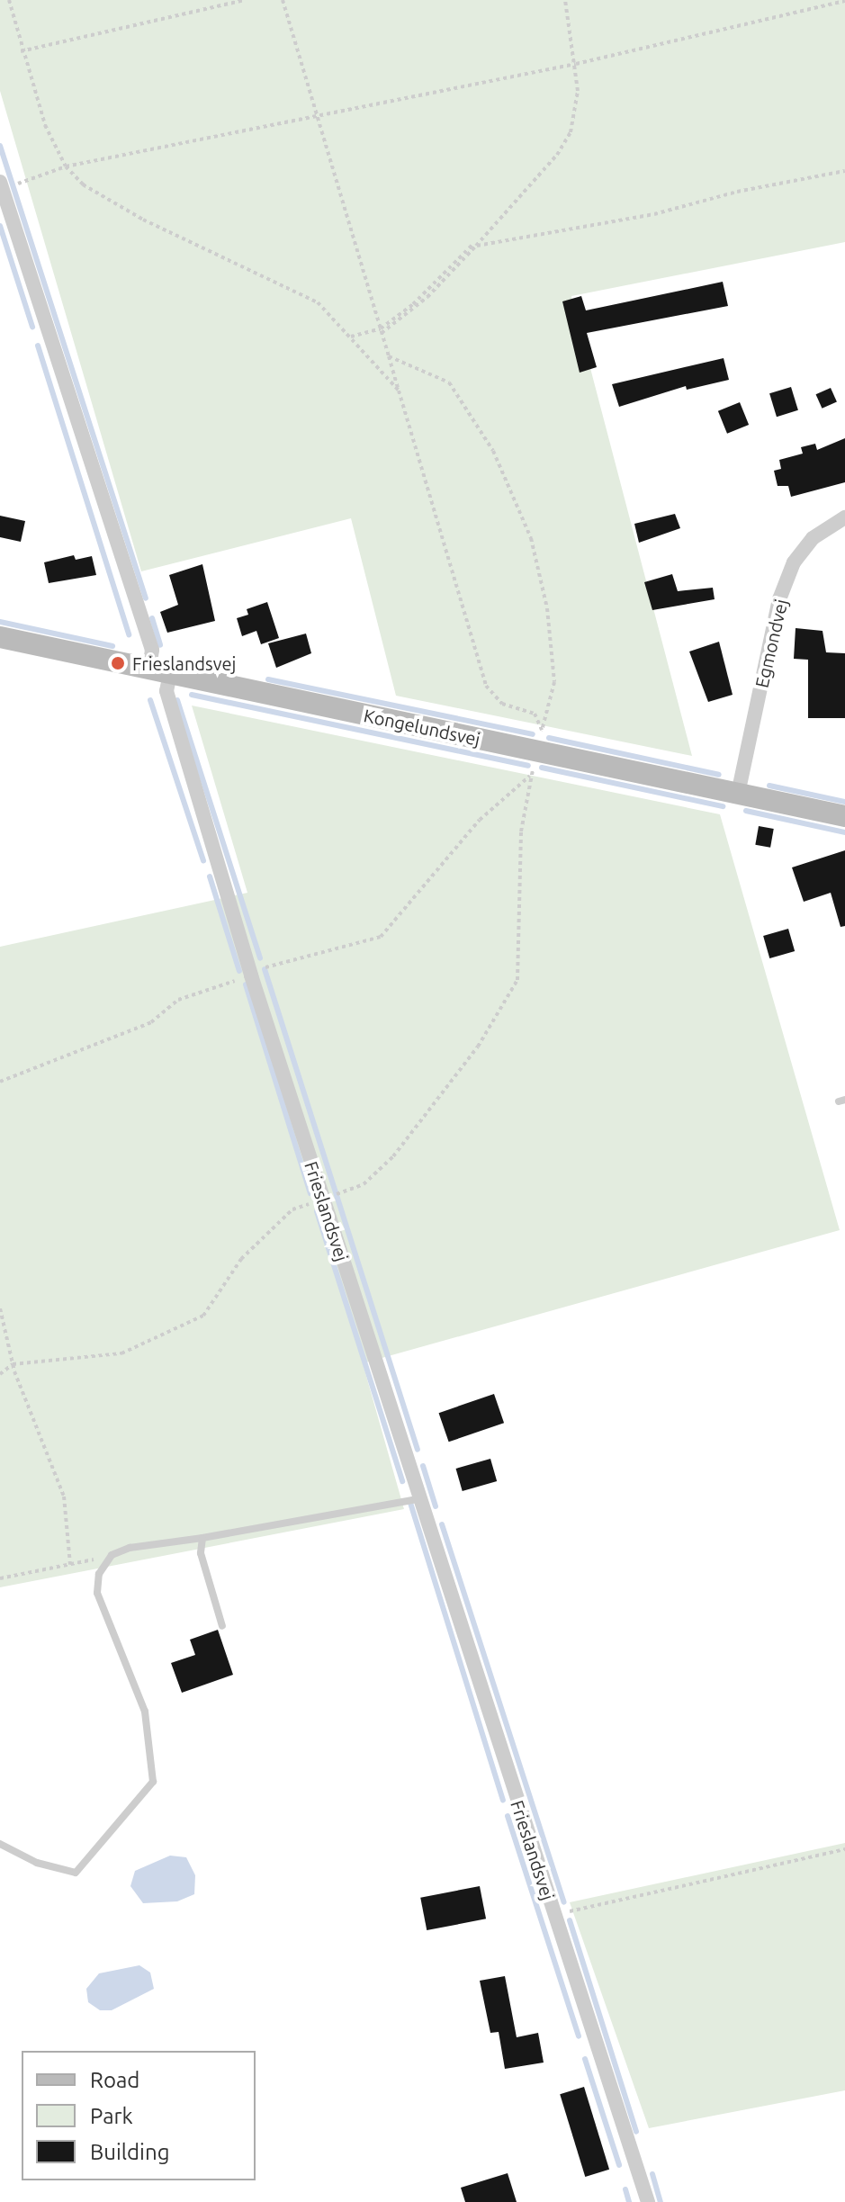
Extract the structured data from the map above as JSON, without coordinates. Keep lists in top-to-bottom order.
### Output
{
  "streets": {
    "street": ["Egmondvej", "Kongelundsvej", "Frieslandsvej"]
  },
  "crossings": [
    ["Egmondvej", "Kongelundsvej"],
    ["Kongelundsvej", "Frieslandsvej"]
  ],
  "places": ["Frieslandsvej"],
  "legend": ["Road", "Park", "Building"]
}
